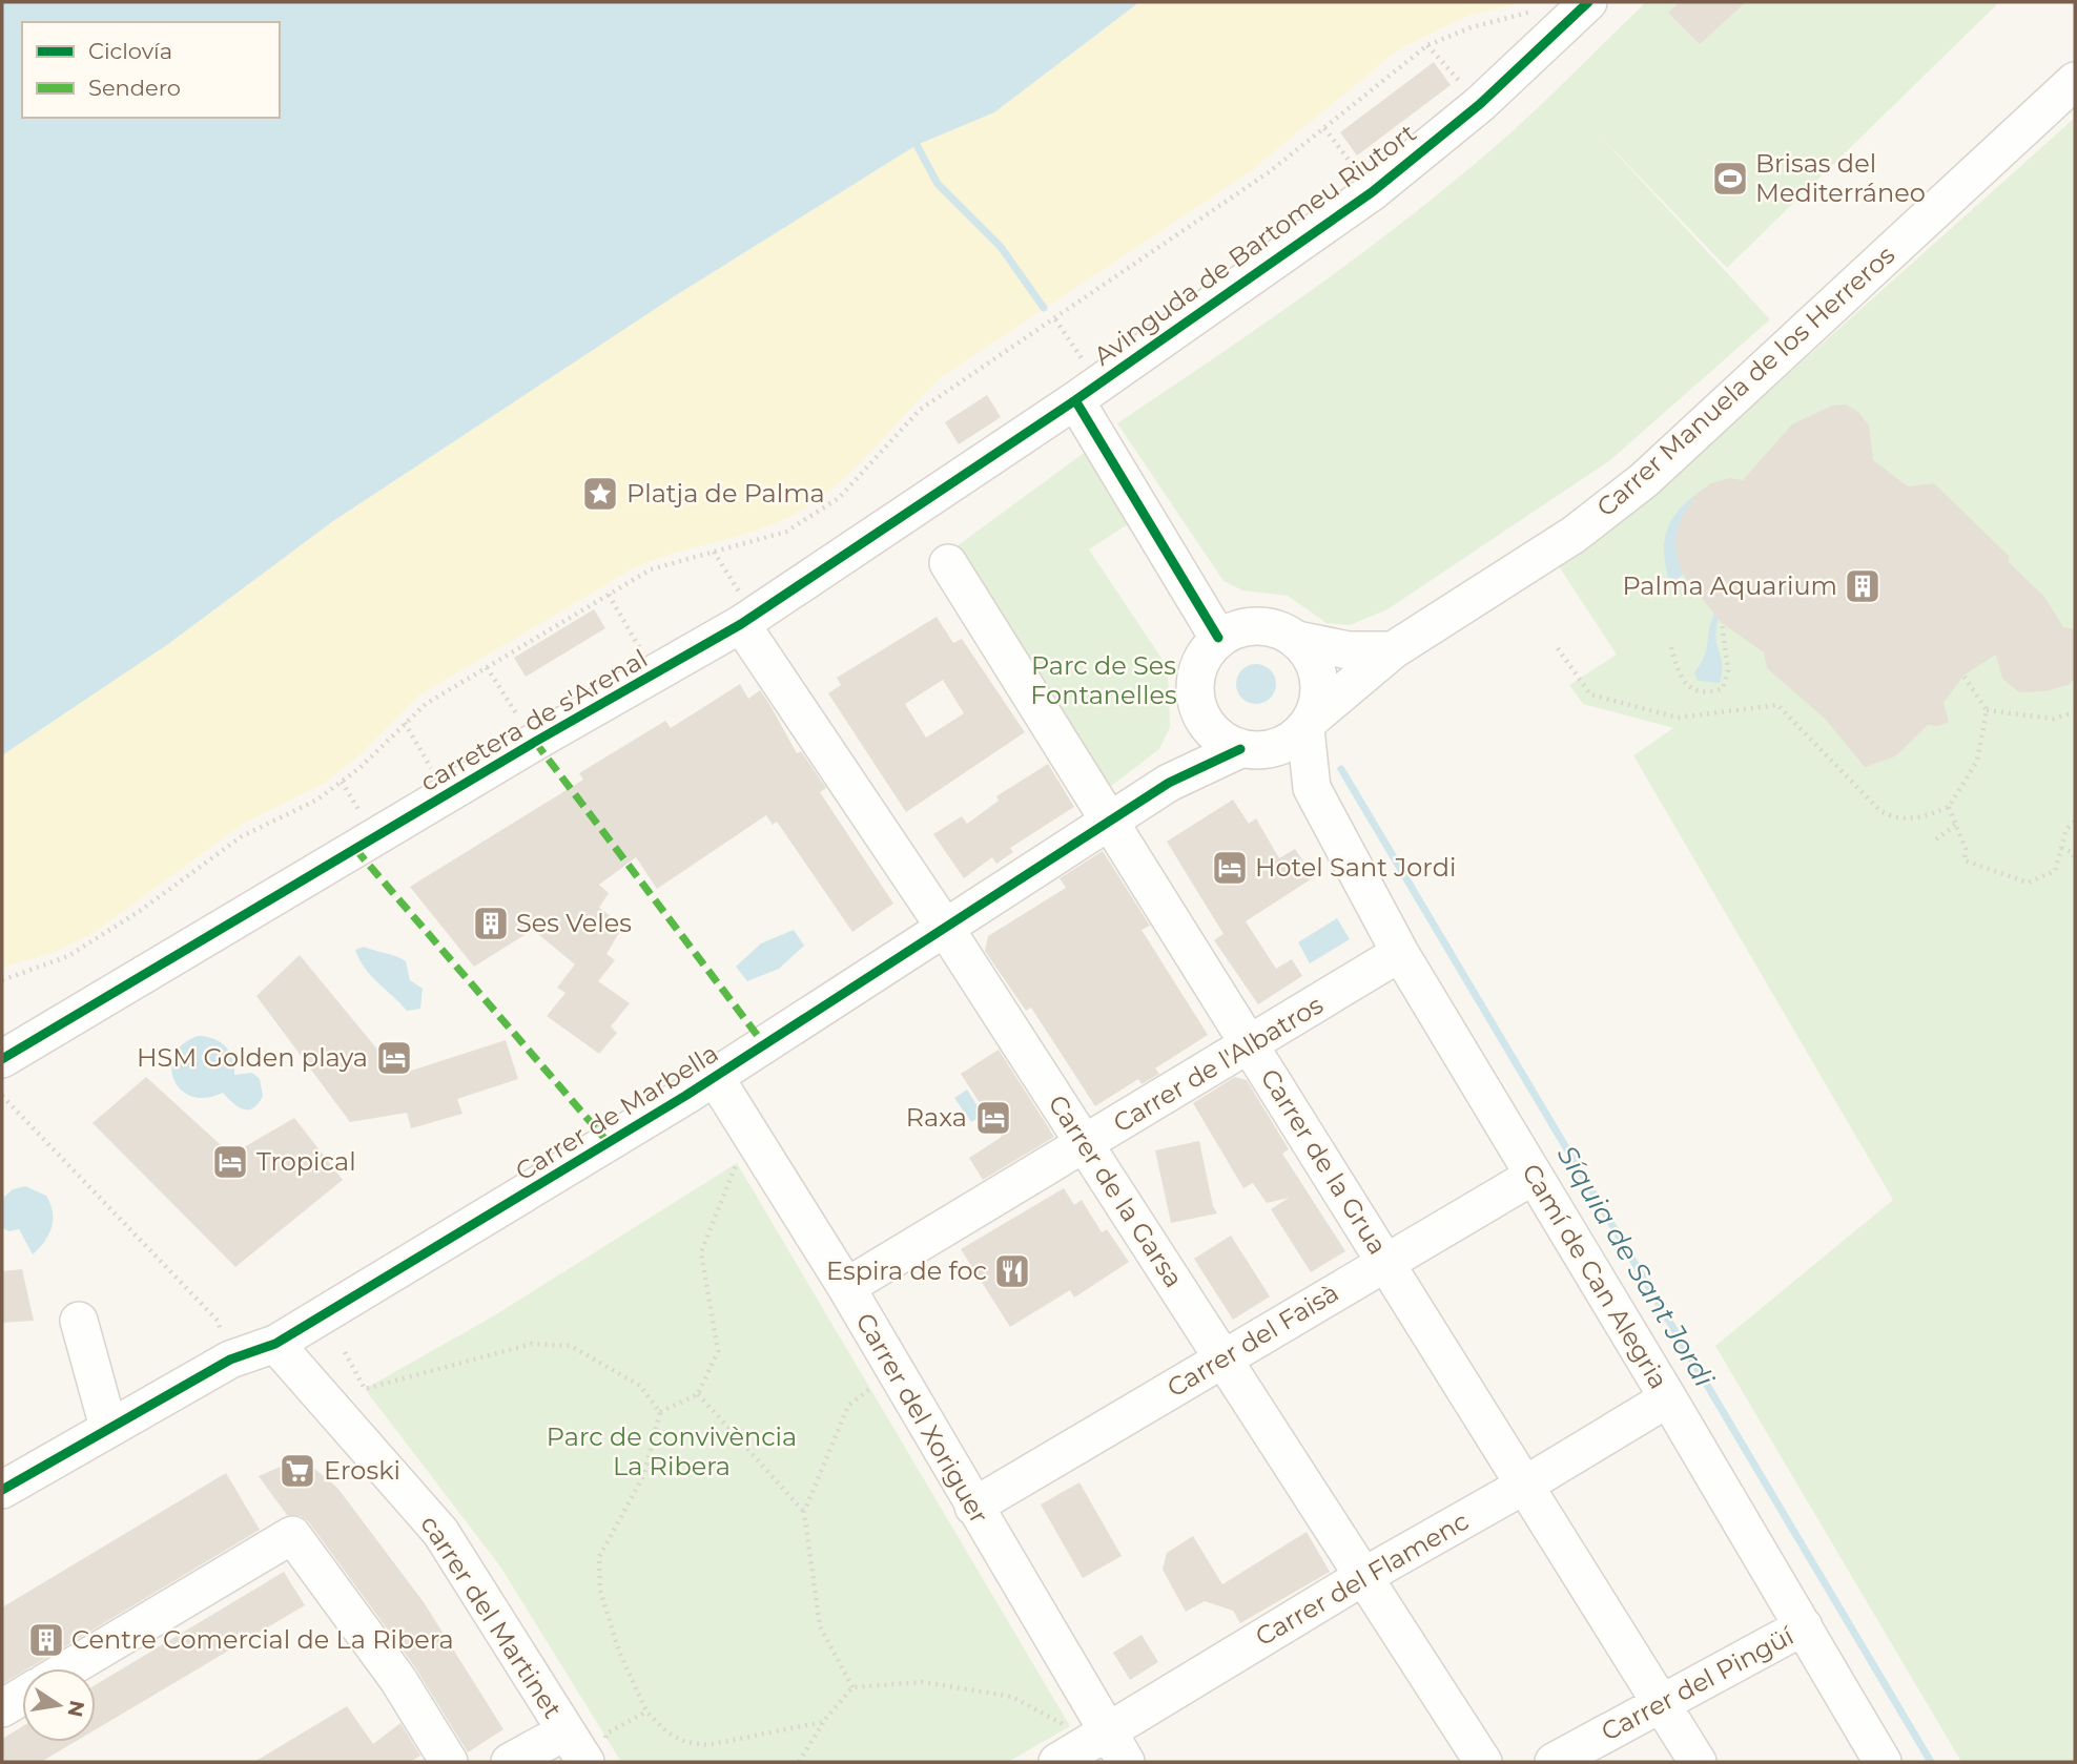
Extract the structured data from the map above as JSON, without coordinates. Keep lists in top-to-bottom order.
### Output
{
  "streets": {
    "street": [
      "Avinguda de Bartomeu Riutort",
      "Carrer Manuela de los Herreros",
      "carretera de s'Arenal",
      "Carrer de l'Albatros",
      "Carrer de Marbella",
      "Carrer de la Grua",
      "Carrer de la Garsa",
      "Camí de Can Alegria",
      "Carrer del Faisà",
      "Carrer del Xoriguer",
      "Carrer del Flamenc",
      "carrer del Martinet",
      "Carrer del Pingüí"
    ]
  },
  "crossings": [
    ["Avinguda de Bartomeu Riutort", "carretera de s'Arenal"],
    ["Carrer Manuela de los Herreros", "Carrer de Marbella"],
    ["carretera de s'Arenal", "Carrer de la Garsa"],
    ["Carrer de l'Albatros", "Carrer de la Grua"],
    ["Carrer de l'Albatros", "Carrer de la Garsa"],
    ["Carrer de l'Albatros", "Camí de Can Alegria"],
    ["Carrer de l'Albatros", "Carrer del Xoriguer"],
    ["Carrer de Marbella", "Carrer de la Grua"],
    ["Carrer de Marbella", "Carrer de la Garsa"],
    ["Carrer de Marbella", "Carrer del Xoriguer"],
    ["Carrer de Marbella", "carrer del Martinet"],
    ["Carrer de la Grua", "Carrer del Faisà"],
    ["Carrer de la Grua", "Carrer del Flamenc"],
    ["Carrer de la Grua", "Carrer del Pingüí"],
    ["Carrer de la Garsa", "Carrer del Faisà"],
    ["Carrer de la Garsa", "Carrer del Flamenc"],
    ["Camí de Can Alegria", "Carrer del Faisà"],
    ["Camí de Can Alegria", "Carrer del Flamenc"],
    ["Camí de Can Alegria", "Carrer del Pingüí"],
    ["Carrer del Faisà", "Carrer del Xoriguer"],
    ["Carrer del Xoriguer", "Carrer del Flamenc"]
  ],
  "water": ["Síquia de Sant Jordi"],
  "parks": ["Parc de Ses Fontanelles", "Parc de convivència La Ribera"],
  "places": {
    "sports": ["Brisas del Mediterráneo"],
    "place": ["Platja de Palma"],
    "building": ["Palma Aquarium", "Ses Veles", "Centre Comercial de La Ribera"],
    "hotel": [
      "Hotel Sant Jordi",
      "HSM Golden playa",
      "Raxa",
      "Tropical"
    ],
    "restaurant": ["Espira de foc"],
    "supermarket": ["Eroski"]
  },
  "legend": ["Ciclovía", "Sendero"],
  "north": "right"
}
